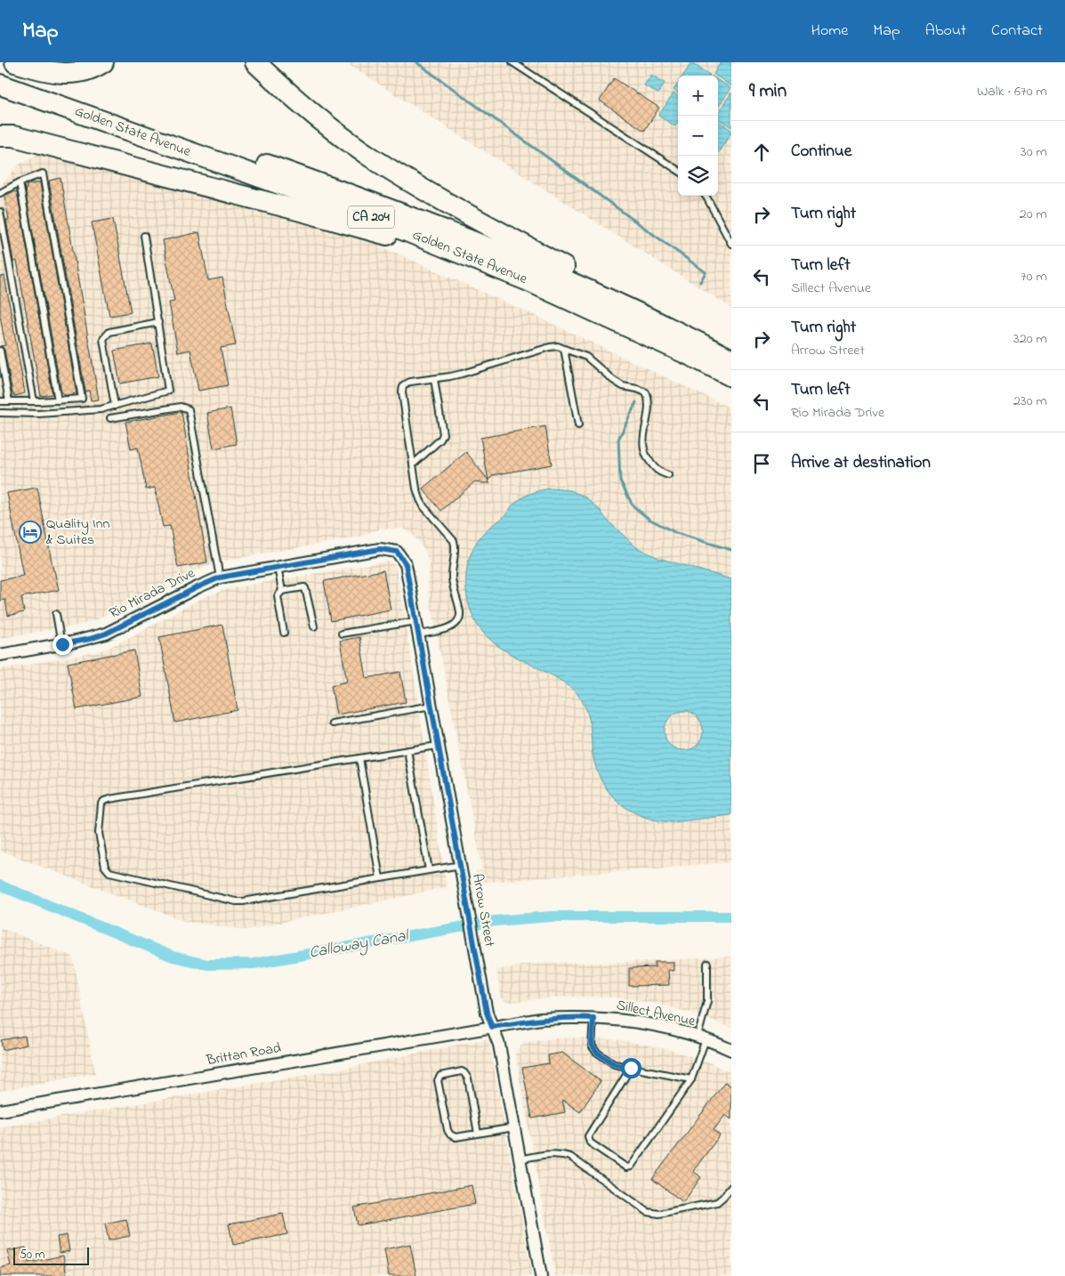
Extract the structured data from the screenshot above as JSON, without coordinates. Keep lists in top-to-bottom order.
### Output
{
  "streets": {
    "highway": ["Golden State Avenue", "CA 204"],
    "street": [
      "Rio Mirada Drive",
      "Arrow Street",
      "Sillect Avenue",
      "Brittan Road"
    ]
  },
  "crossings": [
    ["Rio Mirada Drive", "Arrow Street"],
    ["Arrow Street", "Sillect Avenue"],
    ["Arrow Street", "Brittan Road"],
    ["Sillect Avenue", "Brittan Road"]
  ],
  "water": ["Calloway Canal"],
  "places": {
    "hotel": ["Quality Inn & Suites"]
  },
  "scale_bar": "50 m",
  "page": {
    "header": "Map",
    "nav": [
      "Home",
      "Map",
      "About",
      "Contact"
    ],
    "heading": ["9 min", "Walk · 670 m"],
    "map_buttons": ["+", "−"],
    "list": [
      ["Continue", "30 m"],
      ["Turn right", "20 m"],
      ["Turn left", "Sillect Avenue", "70 m"],
      ["Turn right", "Arrow Street", "320 m"],
      ["Turn left", "Rio Mirada Drive", "230 m"],
      "Arrive at destination"
    ],
    "scale": "50 m"
  }
}
